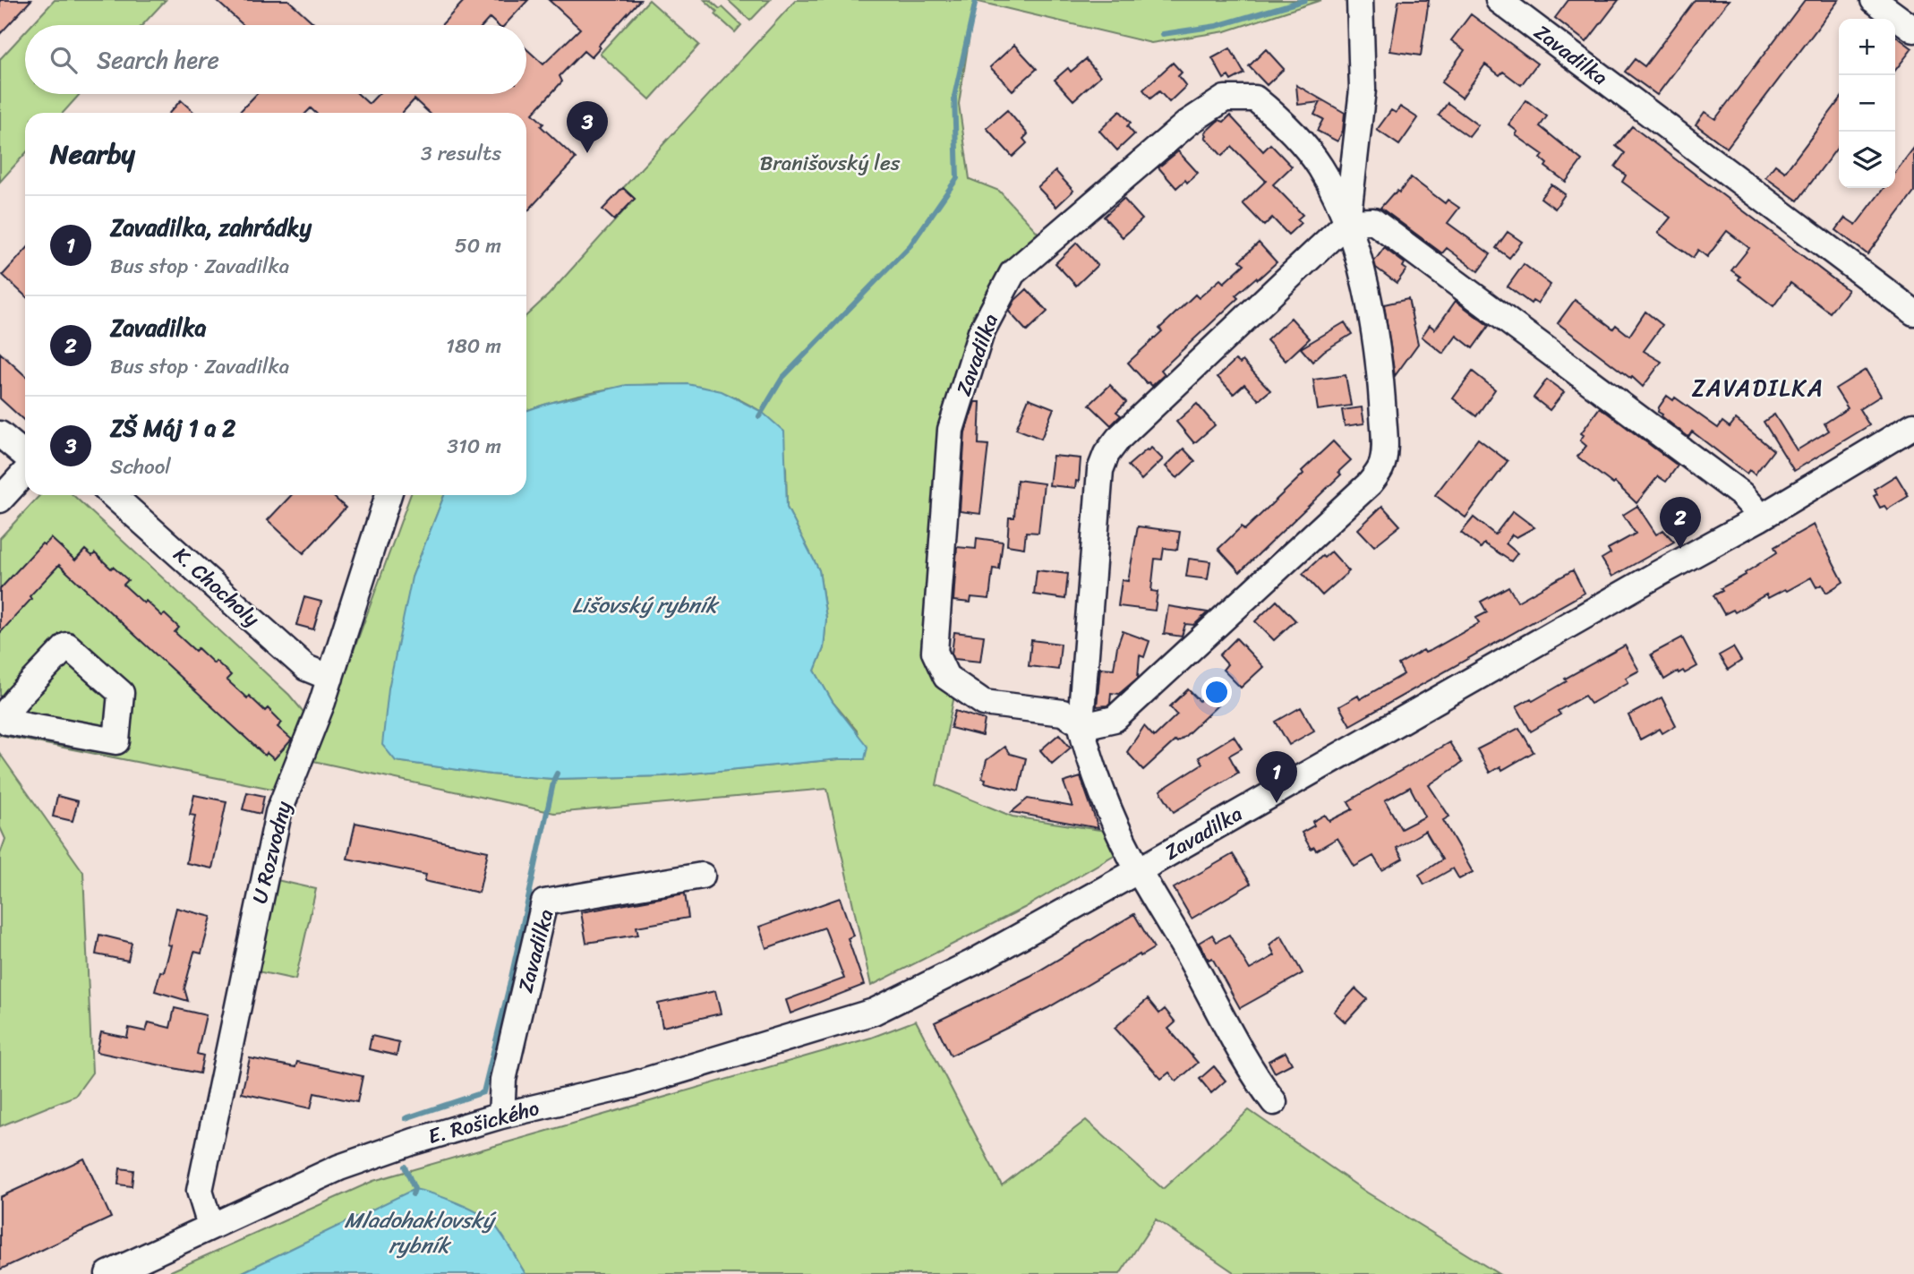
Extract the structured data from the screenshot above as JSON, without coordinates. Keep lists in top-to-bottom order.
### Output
{
  "streets": {
    "street": [
      "Zavadilka",
      "K. Chocholy",
      "U Rozvodny",
      "E. Rošického"
    ]
  },
  "crossings": [
    ["Zavadilka", "E. Rošického"],
    ["K. Chocholy", "U Rozvodny"],
    ["U Rozvodny", "E. Rošického"]
  ],
  "districts": ["ZAVADILKA"],
  "water": ["Lišovský rybník", "Mladohaklovský rybník"],
  "parks": ["Branišovský les"],
  "page": {
    "map_buttons": ["+", "−"],
    "search": "Search here",
    "pins": ["3", "2", "1"],
    "heading": ["Nearby", "3 results"],
    "list": [
      {
        "mark": "1",
        "name": "Zavadilka, zahrádky",
        "note": "Bus stop · Zavadilka",
        "value": "50 m"
      },
      {
        "mark": "2",
        "name": "Zavadilka",
        "note": "Bus stop · Zavadilka",
        "value": "180 m"
      },
      {
        "mark": "3",
        "name": "ZŠ Máj 1 a 2",
        "note": "School",
        "value": "310 m"
      }
    ]
  }
}
